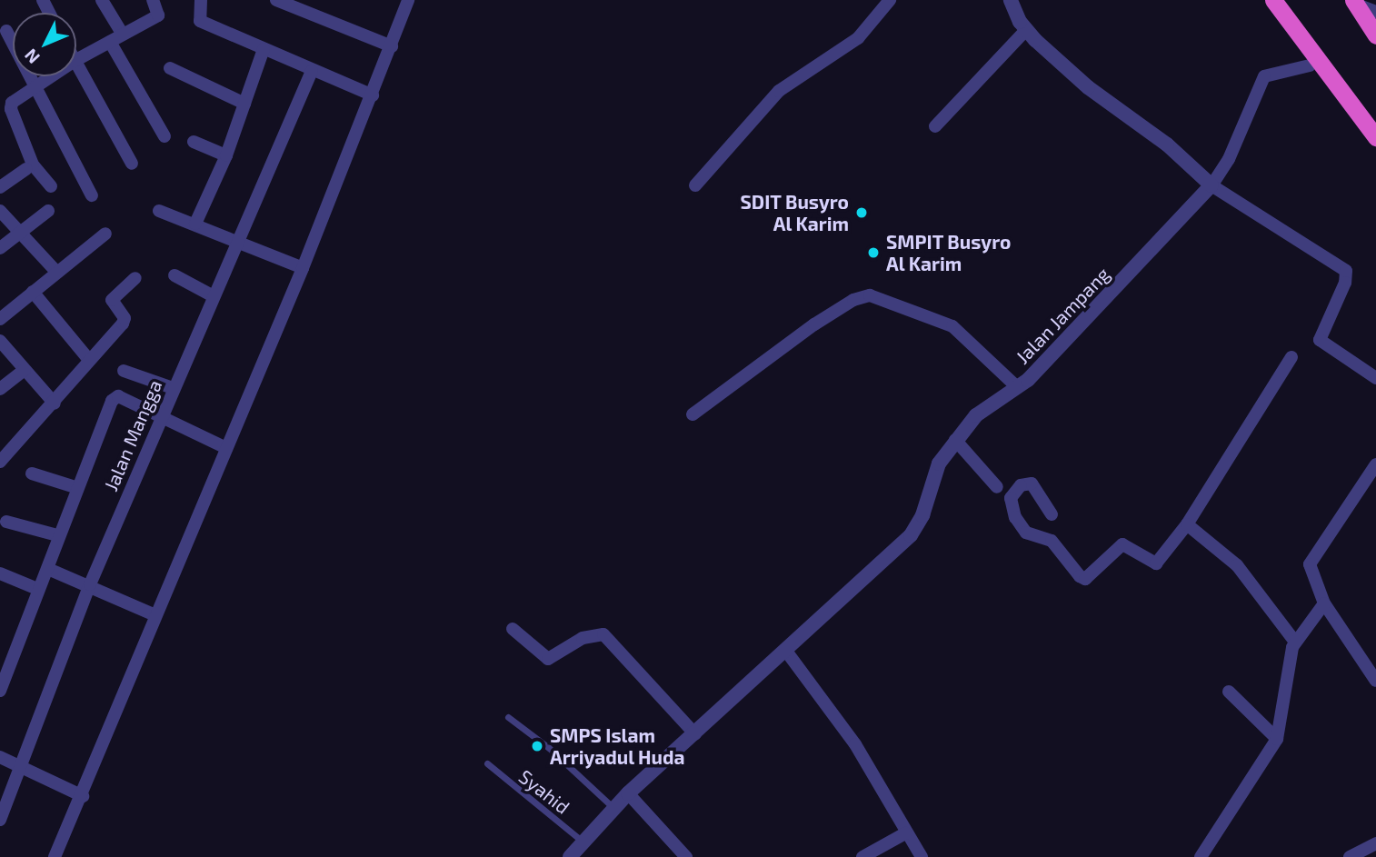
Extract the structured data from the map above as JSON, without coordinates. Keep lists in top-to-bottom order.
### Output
{
  "streets": {
    "street": ["Jalan Jampang", "Jalan Mangga"],
    "lane": ["Syahid"]
  },
  "crossings": [
    ["Jalan Jampang", "Syahid"]
  ],
  "places": ["SDIT Busyro Al Karim", "SMPIT Busyro Al Karim", "SMPS Islam Arriyadul Huda"],
  "north": "bottom left"
}
